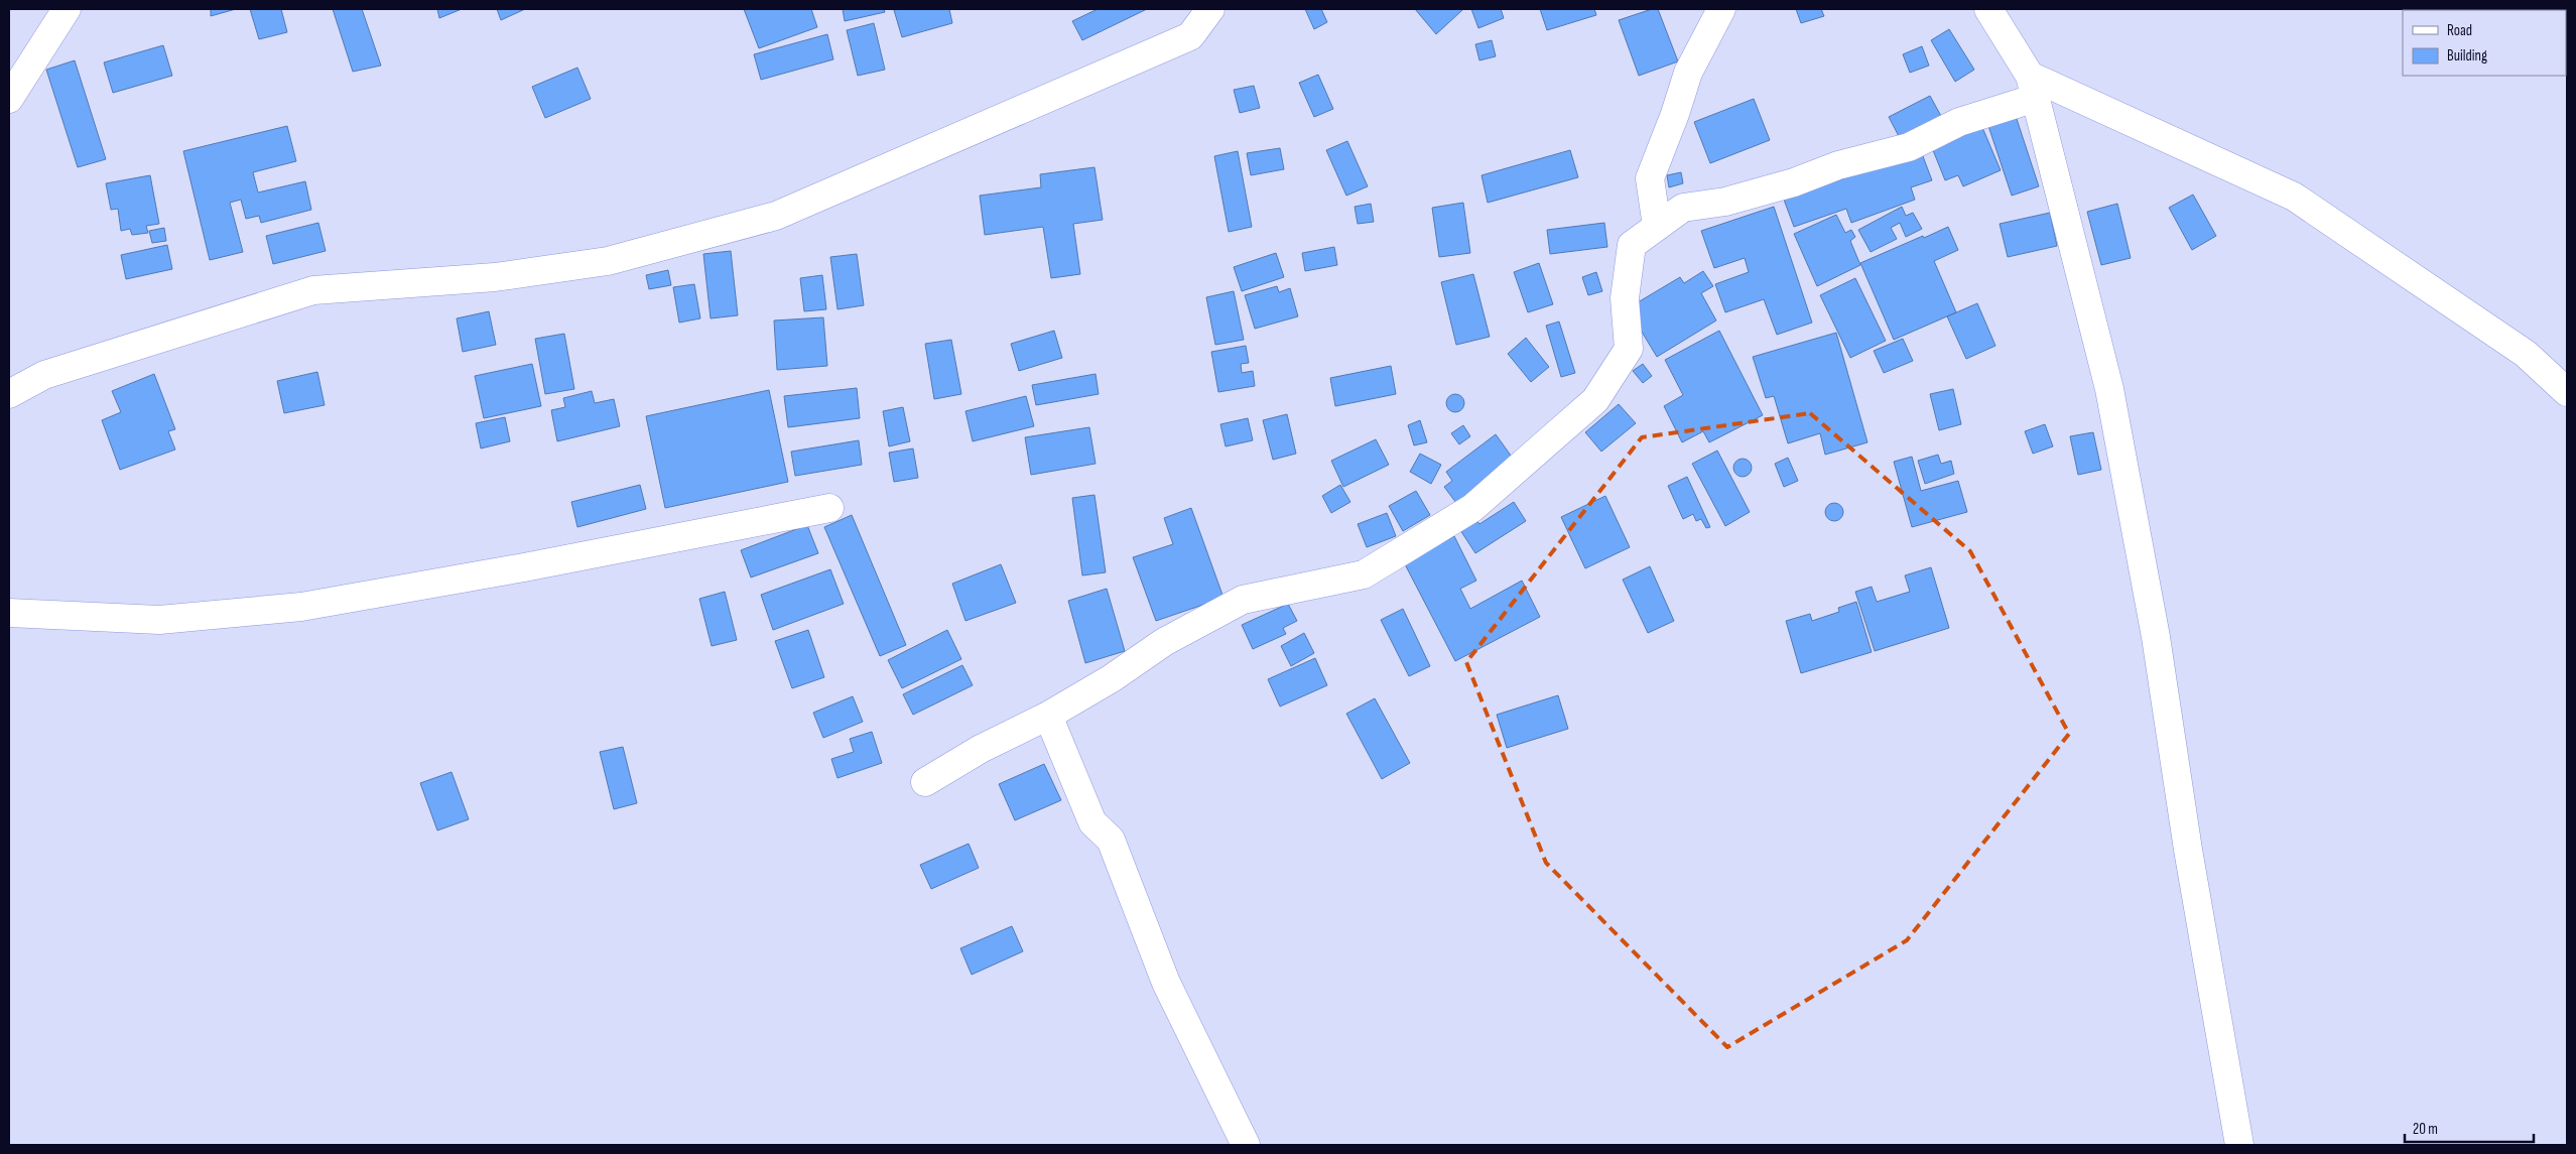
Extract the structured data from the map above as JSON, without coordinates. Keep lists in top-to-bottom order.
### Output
{
  "legend": ["Road", "Building"],
  "scale_bar": "20 m"
}
